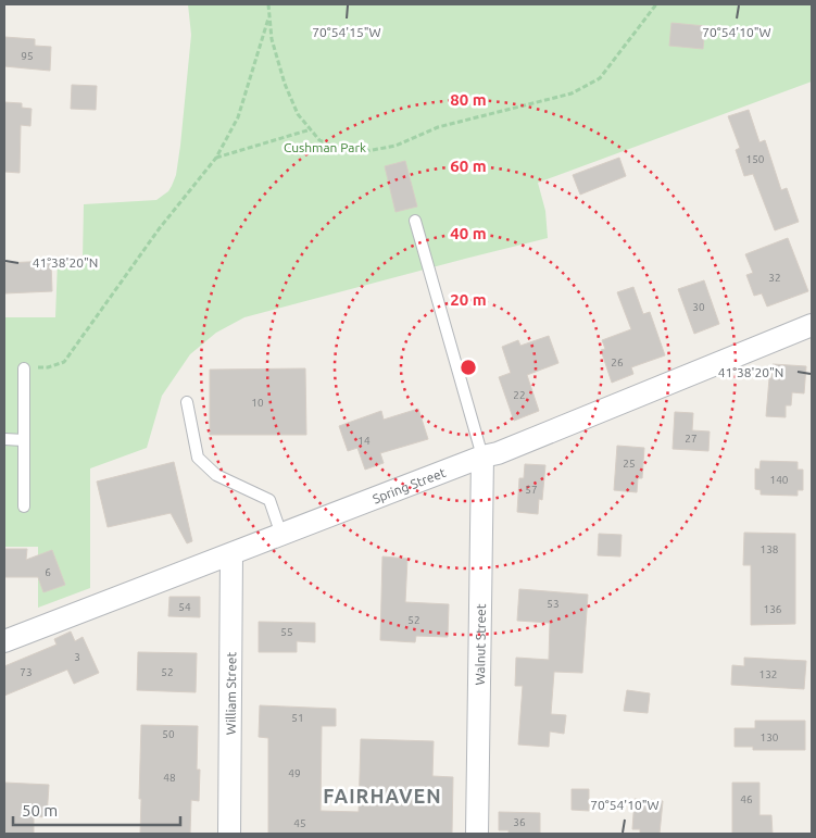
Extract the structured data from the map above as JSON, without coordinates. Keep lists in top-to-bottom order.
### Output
{
  "streets": {
    "street": ["Spring Street", "Walnut Street", "William Street"]
  },
  "crossings": [
    ["Spring Street", "Walnut Street"],
    ["Spring Street", "William Street"]
  ],
  "districts": ["FAIRHAVEN"],
  "parks": ["Cushman Park"],
  "house_numbers": [
    "95",
    "150",
    "32",
    "30",
    "26",
    "22",
    "10",
    "27",
    "14",
    "25",
    "140",
    "57",
    "138",
    "6",
    "53",
    "54",
    "136",
    "52",
    "55",
    "3",
    "73",
    "52",
    "132",
    "51",
    "50",
    "130",
    "49",
    "48",
    "46",
    "36",
    "45"
  ],
  "scale_bar": "50 m",
  "coordinates": ["70°54'15\"W", "70°54'10\"W", "41°38'20\"N"],
  "rings": [
    "80 m",
    "60 m",
    "40 m",
    "20 m"
  ]
}
